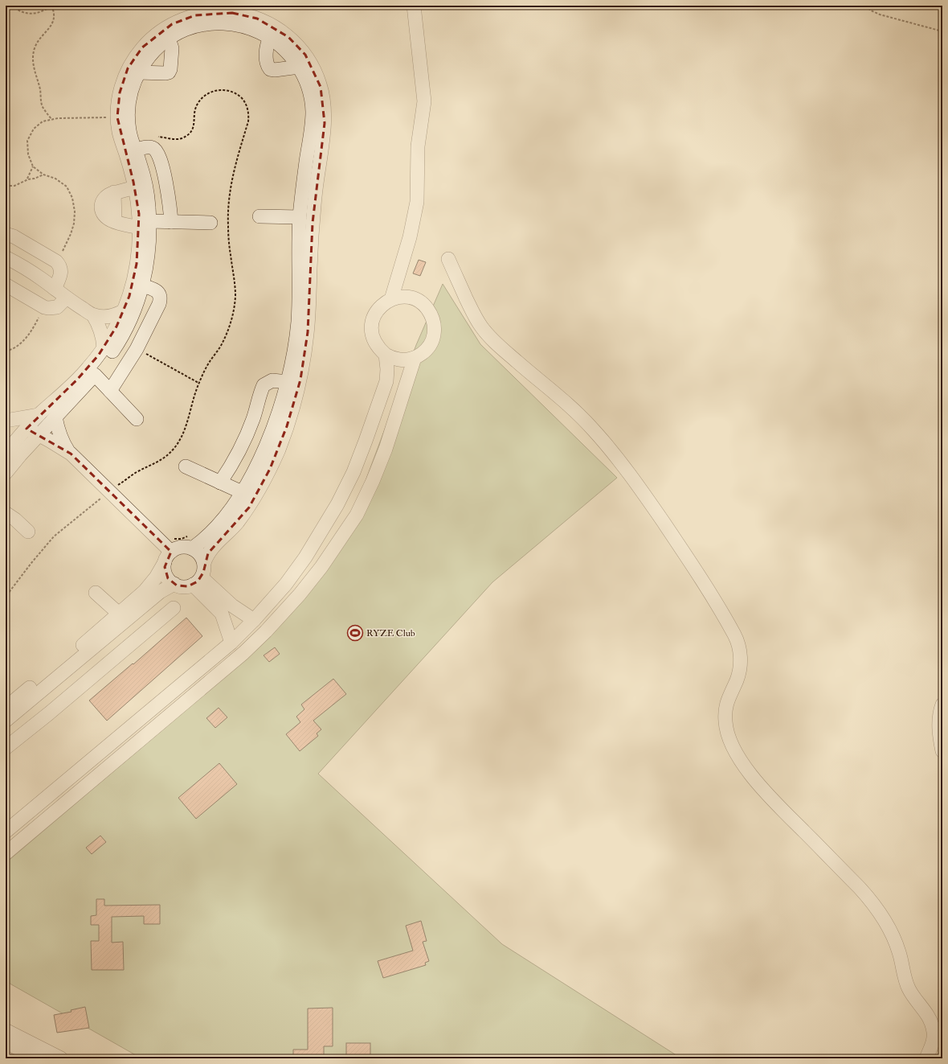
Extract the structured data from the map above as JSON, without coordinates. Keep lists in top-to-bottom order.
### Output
{
  "places": {
    "sports": ["RYZE Club"]
  }
}
